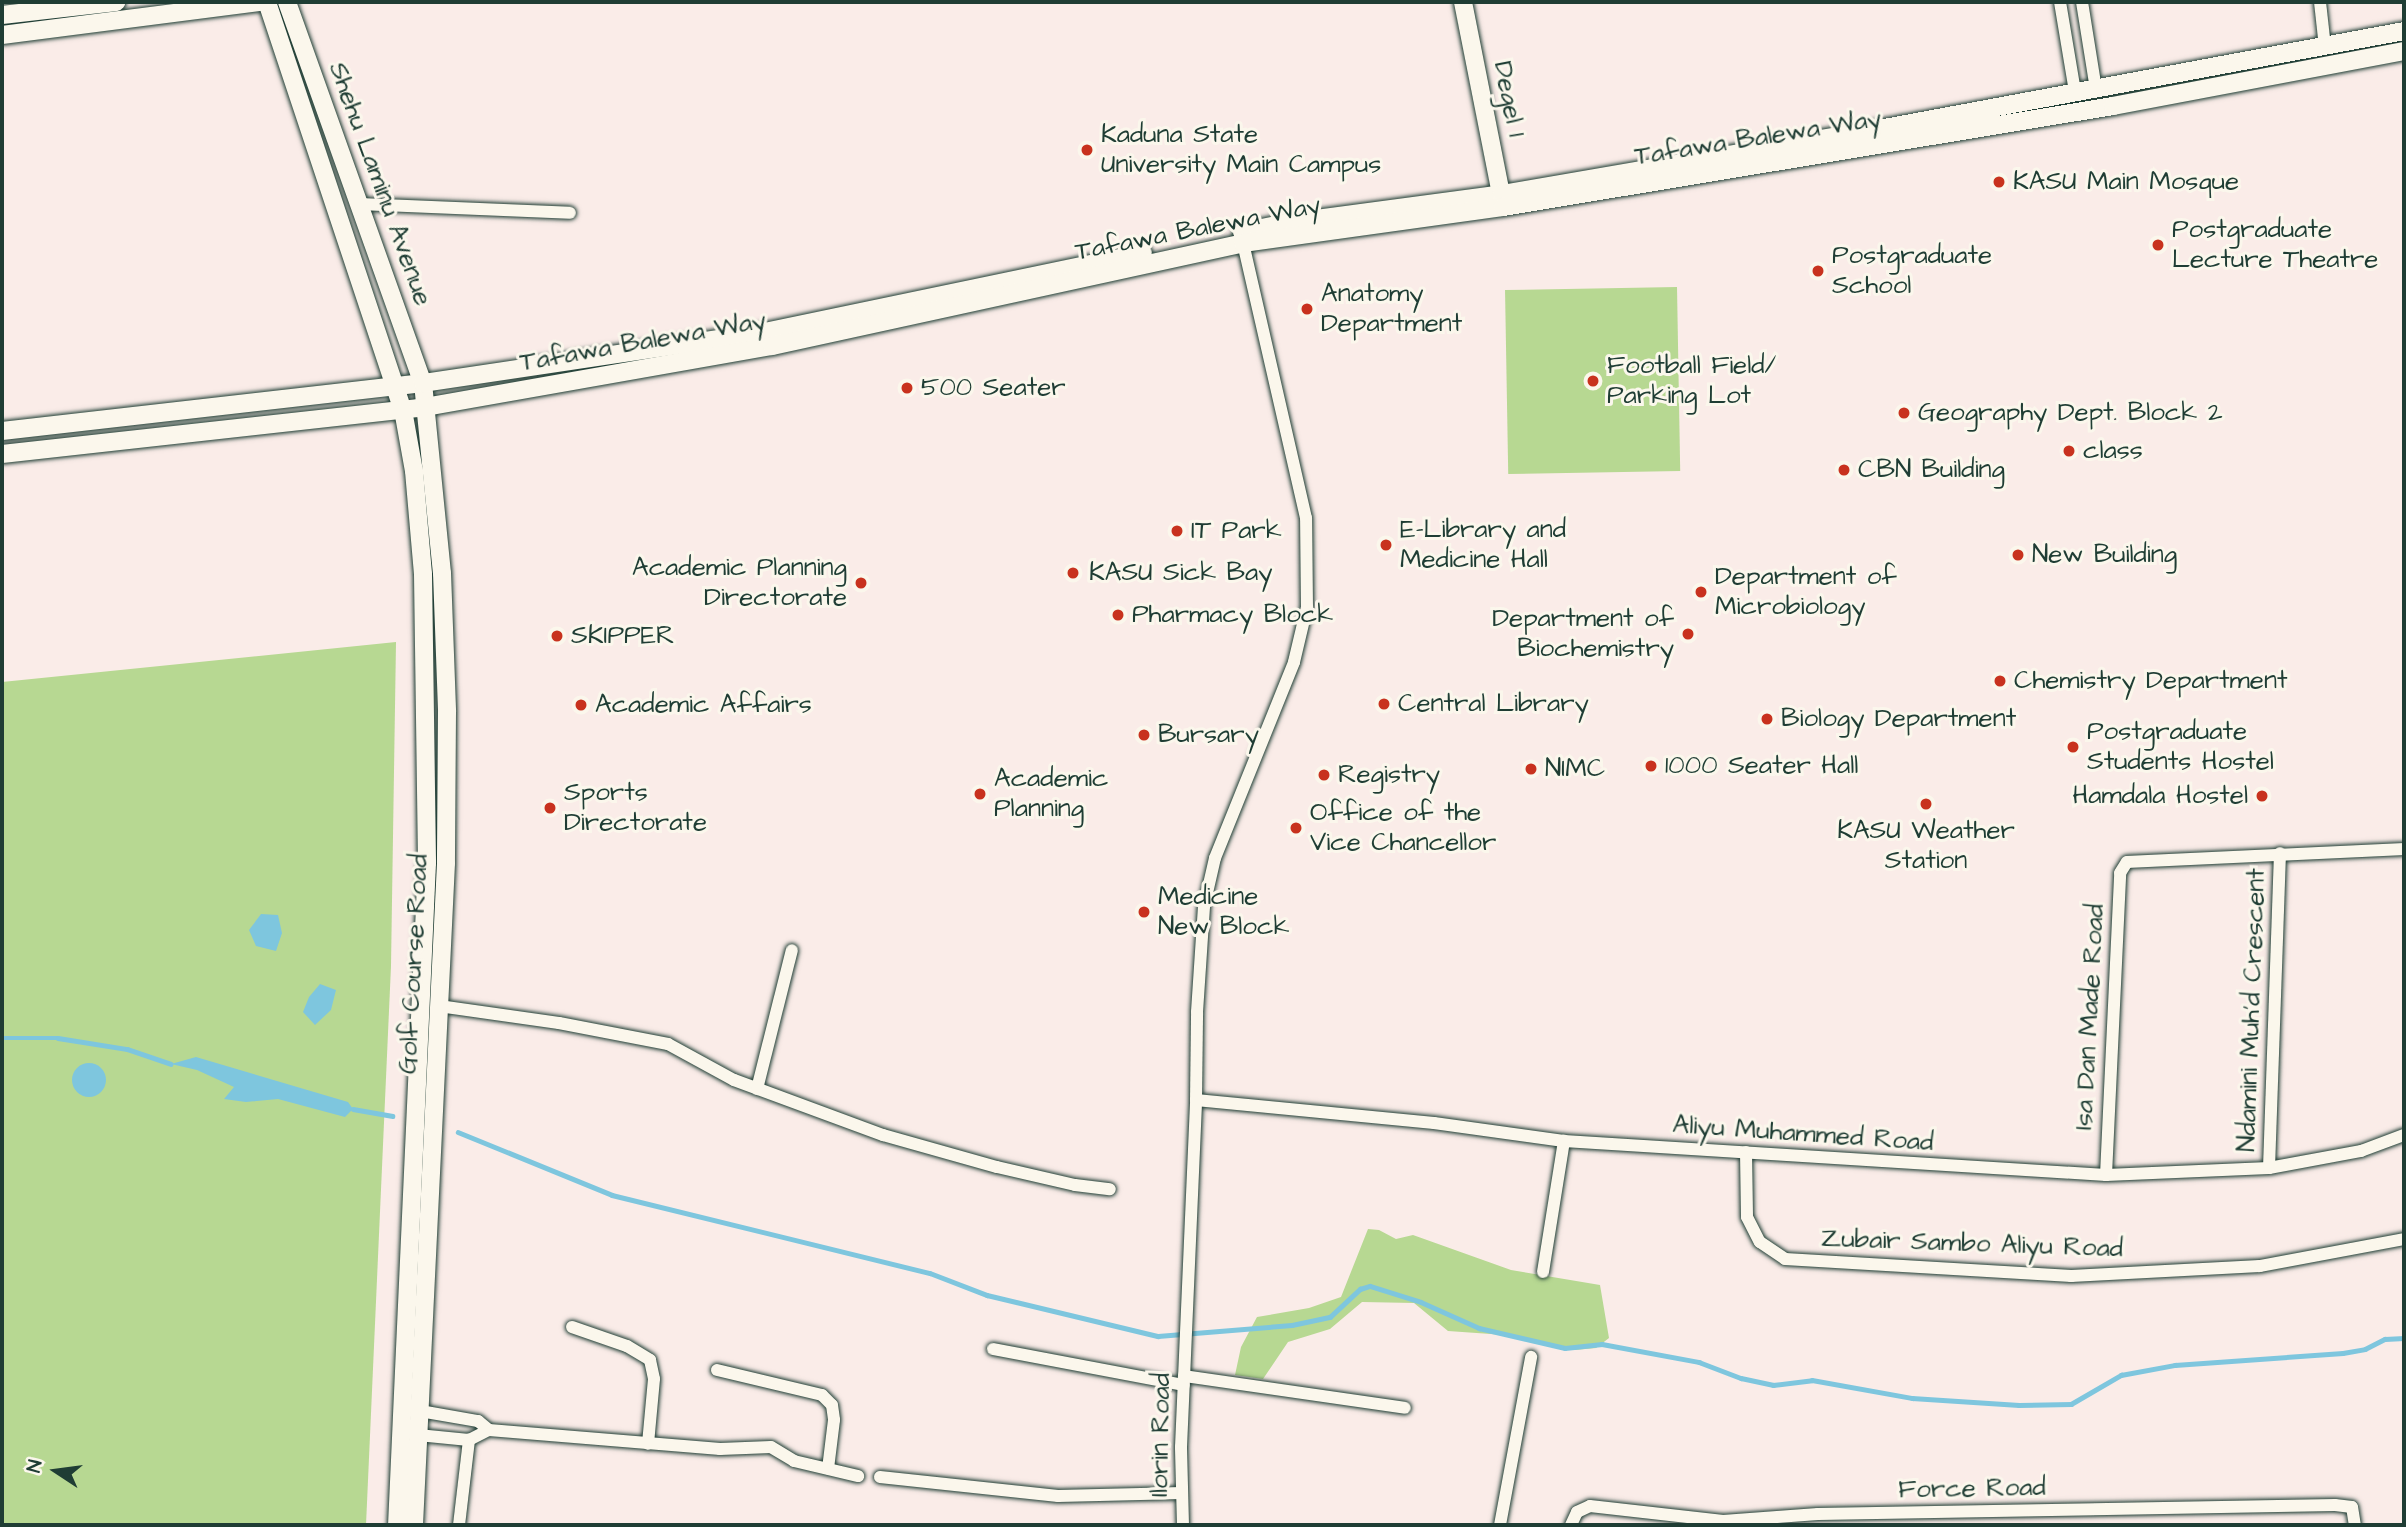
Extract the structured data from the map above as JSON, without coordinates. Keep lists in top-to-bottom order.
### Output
{
  "streets": {
    "main road": [
      "Degel 1",
      "Tafawa Balewa Way",
      "Shehu Laminu Avenue",
      "Golf Course Road"
    ],
    "street": [
      "Ndamini Muh'd Crescent",
      "Isa Dan Made Road",
      "Aliyu Muhammed Road",
      "Zubair Sambo Aliyu Road",
      "Ilorin Road",
      "Force Road"
    ]
  },
  "crossings": [
    ["Degel 1", "Tafawa Balewa Way"],
    ["Tafawa Balewa Way", "Shehu Laminu Avenue"],
    ["Tafawa Balewa Way", "Golf Course Road"],
    ["Tafawa Balewa Way", "Ilorin Road"],
    ["Shehu Laminu Avenue", "Golf Course Road"],
    ["Ndamini Muh'd Crescent", "Isa Dan Made Road"],
    ["Ndamini Muh'd Crescent", "Aliyu Muhammed Road"],
    ["Isa Dan Made Road", "Aliyu Muhammed Road"],
    ["Aliyu Muhammed Road", "Zubair Sambo Aliyu Road"],
    ["Aliyu Muhammed Road", "Ilorin Road"]
  ],
  "places": [
    "Kaduna State University Main Campus",
    "KASU Main Mosque",
    "Postgraduate Lecture Theatre",
    "Postgraduate School",
    "Anatomy Department",
    "Football Field/ Parking Lot",
    "500 Seater",
    "Geography Dept. Block 2",
    "class",
    "CBN Building",
    "IT Park",
    "E-Library and Medicine Hall",
    "New Building",
    "KASU Sick Bay",
    "Academic Planning Directorate",
    "Department of Microbiology",
    "Pharmacy Block",
    "Department of Biochemistry",
    "SKIPPER",
    "Chemistry Department",
    "Central Library",
    "Academic Affairs",
    "Biology Department",
    "Bursary",
    "Postgraduate Students Hostel",
    "1000 Seater Hall",
    "NIMC",
    "Registry",
    "Academic Planning",
    "Hamdala Hostel",
    "KASU Weather Station",
    "Sports Directorate",
    "Office of the Vice Chancellor",
    "Medicine New Block"
  ],
  "north": "left"
}
